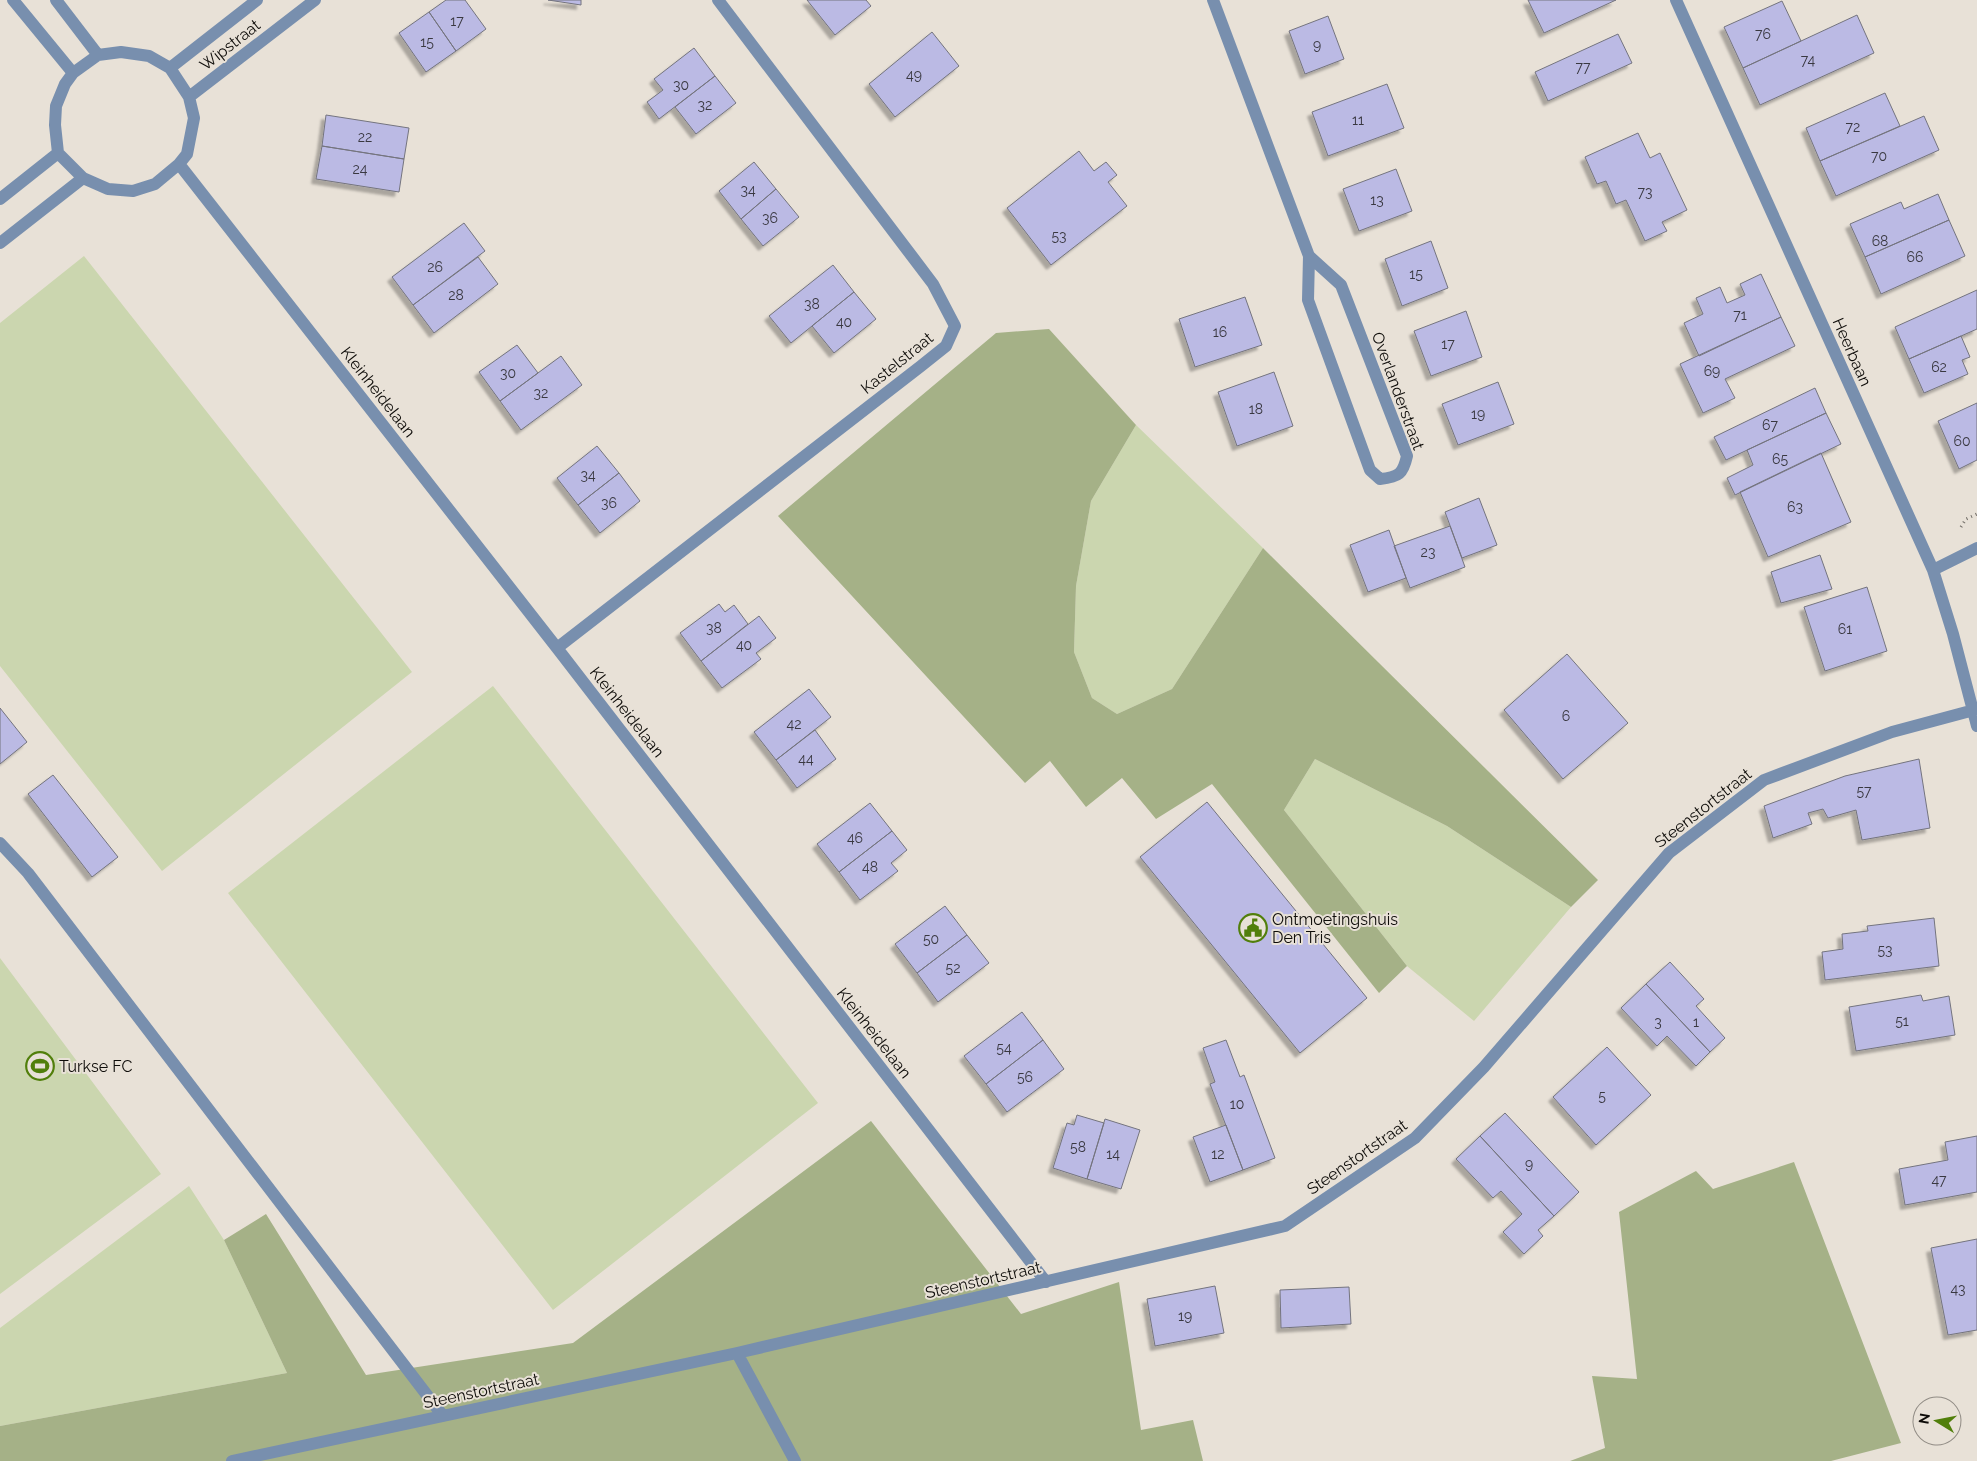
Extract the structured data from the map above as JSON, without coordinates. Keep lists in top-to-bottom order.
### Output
{
  "streets": {
    "street": [
      "Wipstraat",
      "Heerbaan",
      "Kastelstraat",
      "Overlanderstraat",
      "Kleinheidelaan",
      "Steenstortstraat"
    ]
  },
  "crossings": [
    ["Wipstraat", "Kleinheidelaan"],
    ["Heerbaan", "Steenstortstraat"],
    ["Kastelstraat", "Kleinheidelaan"],
    ["Kleinheidelaan", "Steenstortstraat"]
  ],
  "places": {
    "public building": ["Ontmoetingshuis Den Tris"],
    "sports": ["Turkse FC"]
  },
  "house_numbers": [
    "17",
    "76",
    "15",
    "9",
    "74",
    "77",
    "49",
    "30",
    "32",
    "11",
    "72",
    "22",
    "70",
    "24",
    "34",
    "73",
    "13",
    "36",
    "53",
    "68",
    "66",
    "26",
    "15",
    "28",
    "38",
    "71",
    "40",
    "16",
    "17",
    "62",
    "69",
    "30",
    "32",
    "18",
    "19",
    "67",
    "60",
    "65",
    "34",
    "36",
    "63",
    "23",
    "38",
    "61",
    "40",
    "6",
    "42",
    "44",
    "57",
    "46",
    "48",
    "50",
    "53",
    "52",
    "51",
    "3",
    "1",
    "54",
    "56",
    "5",
    "10",
    "58",
    "14",
    "12",
    "9",
    "47",
    "43",
    "19"
  ],
  "north": "left"
}
